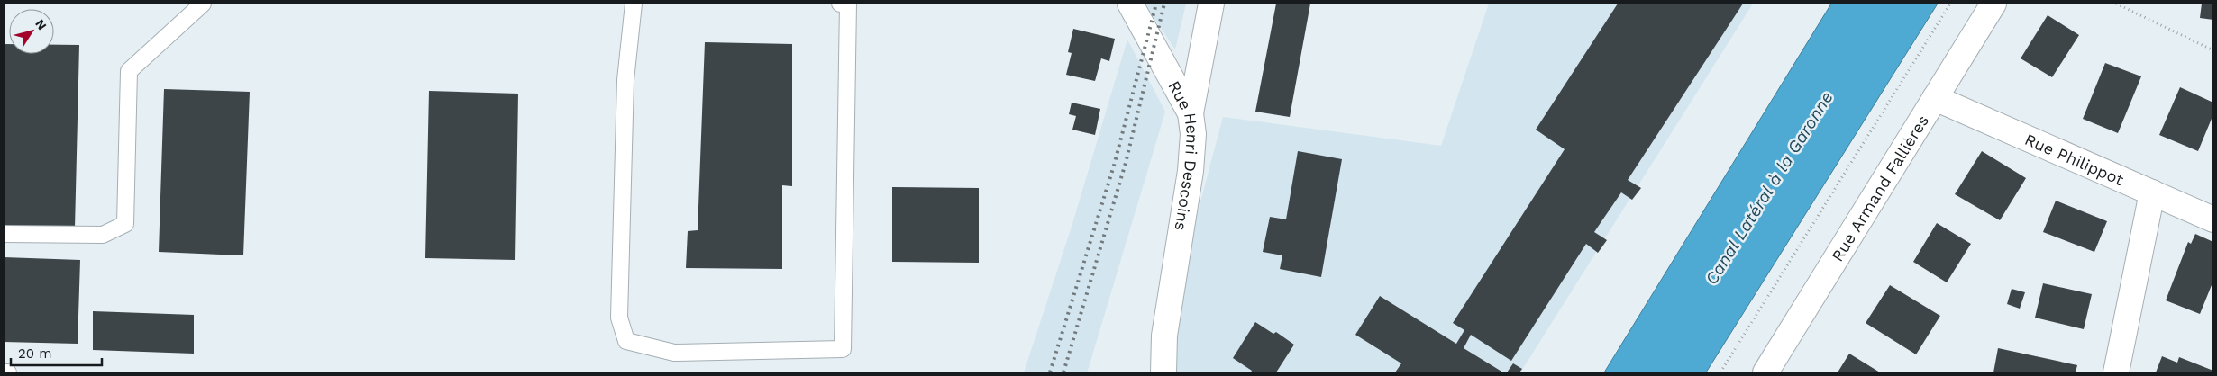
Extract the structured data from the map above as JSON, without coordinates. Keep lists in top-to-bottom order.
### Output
{
  "streets": {
    "street": ["Rue Henri Descoins", "Rue Philippot", "Rue Armand Fallières"]
  },
  "crossings": [
    ["Rue Philippot", "Rue Armand Fallières"]
  ],
  "water": ["Canal Latéral à la Garonne"],
  "scale_bar": "20 m",
  "north": "top right"
}
